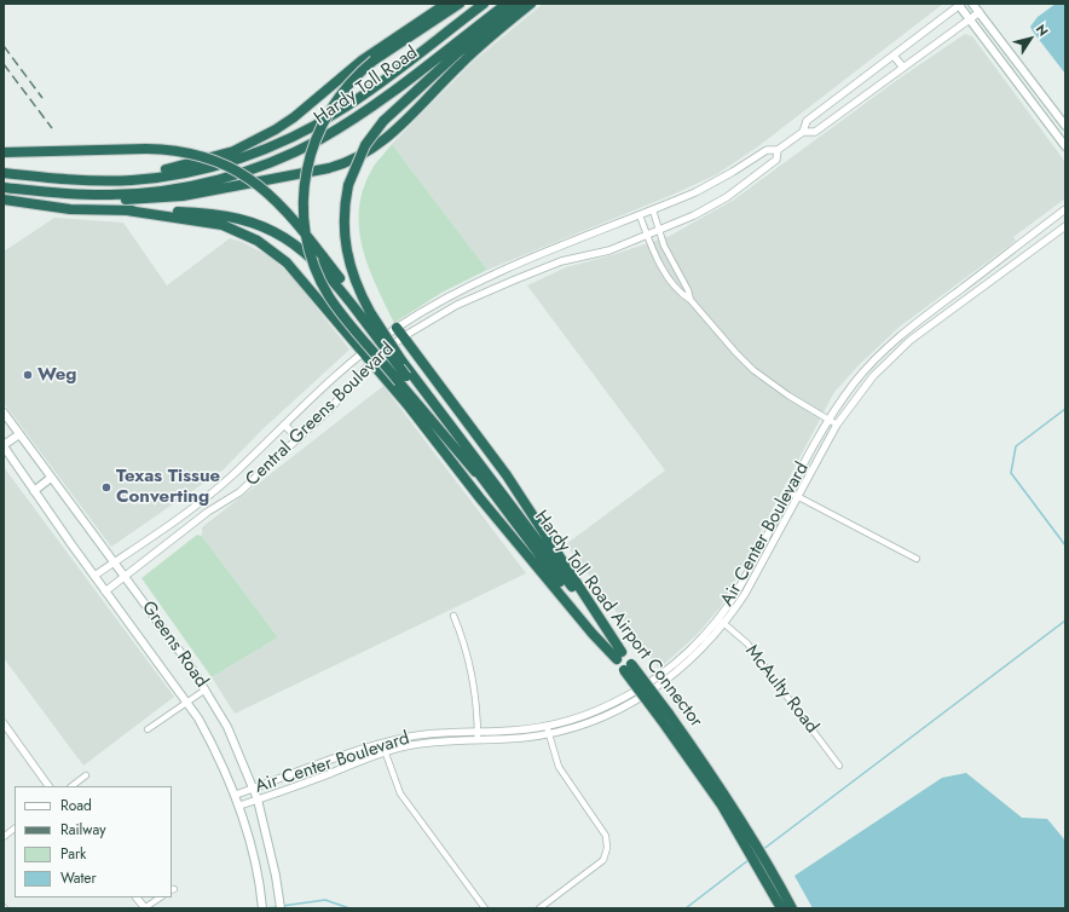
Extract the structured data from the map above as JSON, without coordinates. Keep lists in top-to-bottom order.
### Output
{
  "streets": {
    "highway": ["Hardy Toll Road", "Hardy Toll Road Airport Connector"],
    "main road": ["Greens Road"],
    "street": ["Central Greens Boulevard", "Air Center Boulevard", "McAulty Road"]
  },
  "crossings": [
    ["Central Greens Boulevard", "Greens Road"],
    ["Air Center Boulevard", "Greens Road"],
    ["Air Center Boulevard", "McAulty Road"]
  ],
  "places": ["Weg", "Texas Tissue Converting"],
  "legend": [
    "Road",
    "Railway",
    "Park",
    "Water"
  ],
  "north": "top right"
}
